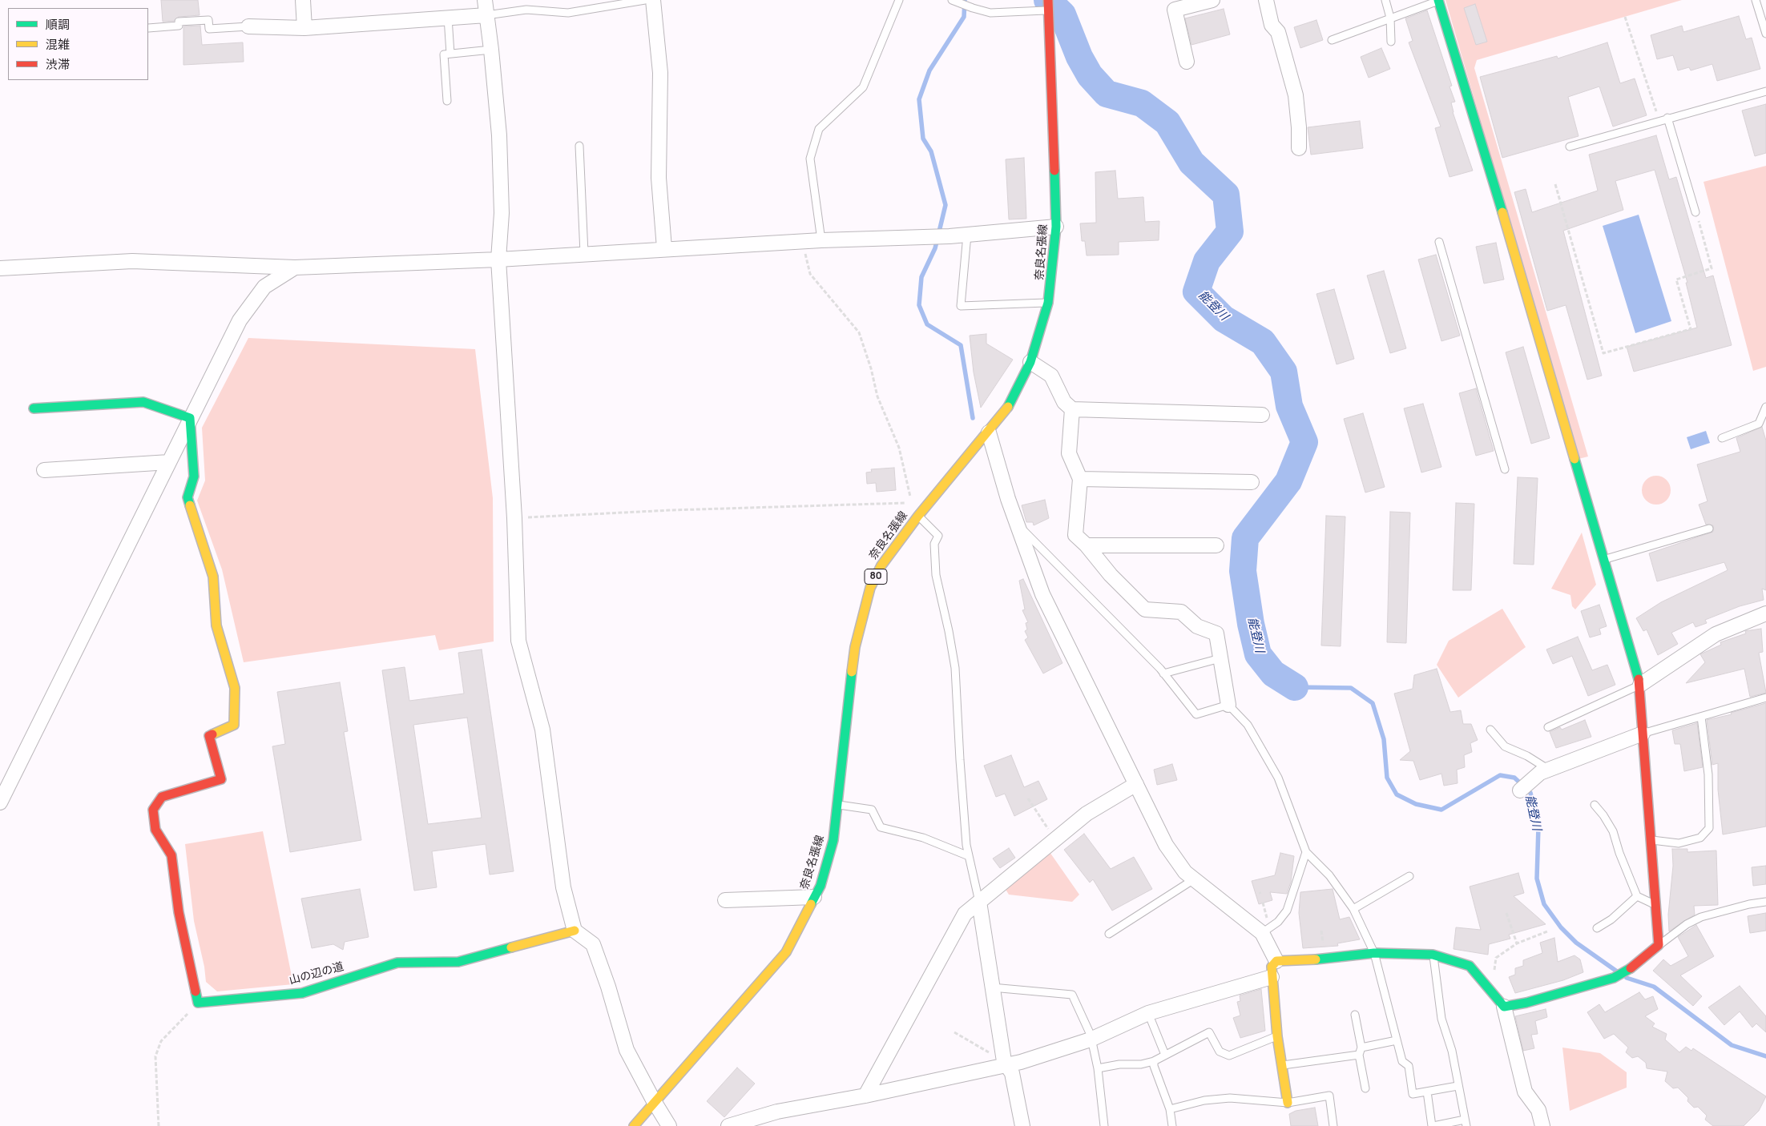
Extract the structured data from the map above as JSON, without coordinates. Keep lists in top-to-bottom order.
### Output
{
  "streets": {
    "street": ["奈良名張線", "80", "山の辺の道"]
  },
  "water": ["能登川"],
  "legend": ["順調", "混雑", "渋滞"]
}
